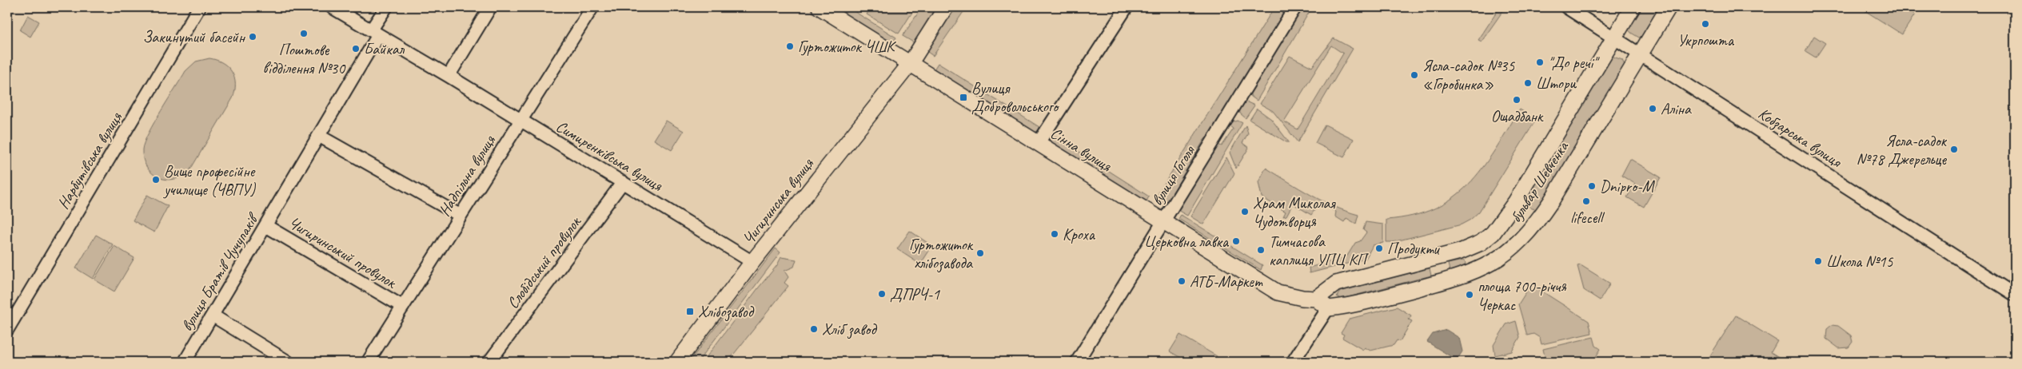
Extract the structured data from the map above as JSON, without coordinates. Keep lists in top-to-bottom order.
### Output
{
  "streets": {
    "main road": ["Сінна вулиця", "бульвар Шевченка", "Чигиринська вулиця"],
    "street": [
      "Кобзарська вулиця",
      "Симиренківська вулиця",
      "Нарбутівська вулиця",
      "Надпільна вулиця",
      "вулиця Гоголя",
      "Чигиринський провулок",
      "Слобідський провулок",
      "вулиця Братів Чучупаків"
    ]
  },
  "crossings": [
    ["Кобзарська вулиця", "бульвар Шевченка"],
    ["Сінна вулиця", "вулиця Гоголя"],
    ["Сінна вулиця", "бульвар Шевченка"],
    ["Сінна вулиця", "Чигиринська вулиця"],
    ["Симиренківська вулиця", "Надпільна вулиця"],
    ["Симиренківська вулиця", "Чигиринська вулиця"],
    ["Симиренківська вулиця", "Слобідський провулок"],
    ["Симиренківська вулиця", "вулиця Братів Чучупаків"],
    ["Надпільна вулиця", "Чигиринський провулок"],
    ["Чигиринський провулок", "вулиця Братів Чучупаків"]
  ],
  "places": {
    "other": [
      "Укрпошта",
      "Поштове відділення №30",
      "Закинутий басейн",
      "Гуртожиток ЧШК",
      "Байкал",
      "\"До речі\"",
      "Ясла-садок №35 «Горобинка»",
      "Штори",
      "Ощадбанк",
      "Аліна",
      "Ясла-садок №78 Джерельце",
      "Вище професійне училище (ЧВПУ)",
      "Dnipro-M",
      "lifecell",
      "Храм Миколая Чудотворця",
      "Кроха",
      "Церковна лавка",
      "Продукти",
      "Тимчасова каплиця УПЦ КП",
      "Гуртожиток хлібозавода",
      "Школа №15",
      "АТБ-Маркет",
      "ДПРЧ-1",
      "площа 700-річчя Черкас",
      "Хліб завод"
    ],
    "transit": ["Вулиця Добровольського", "Хлібозавод"]
  }
}
